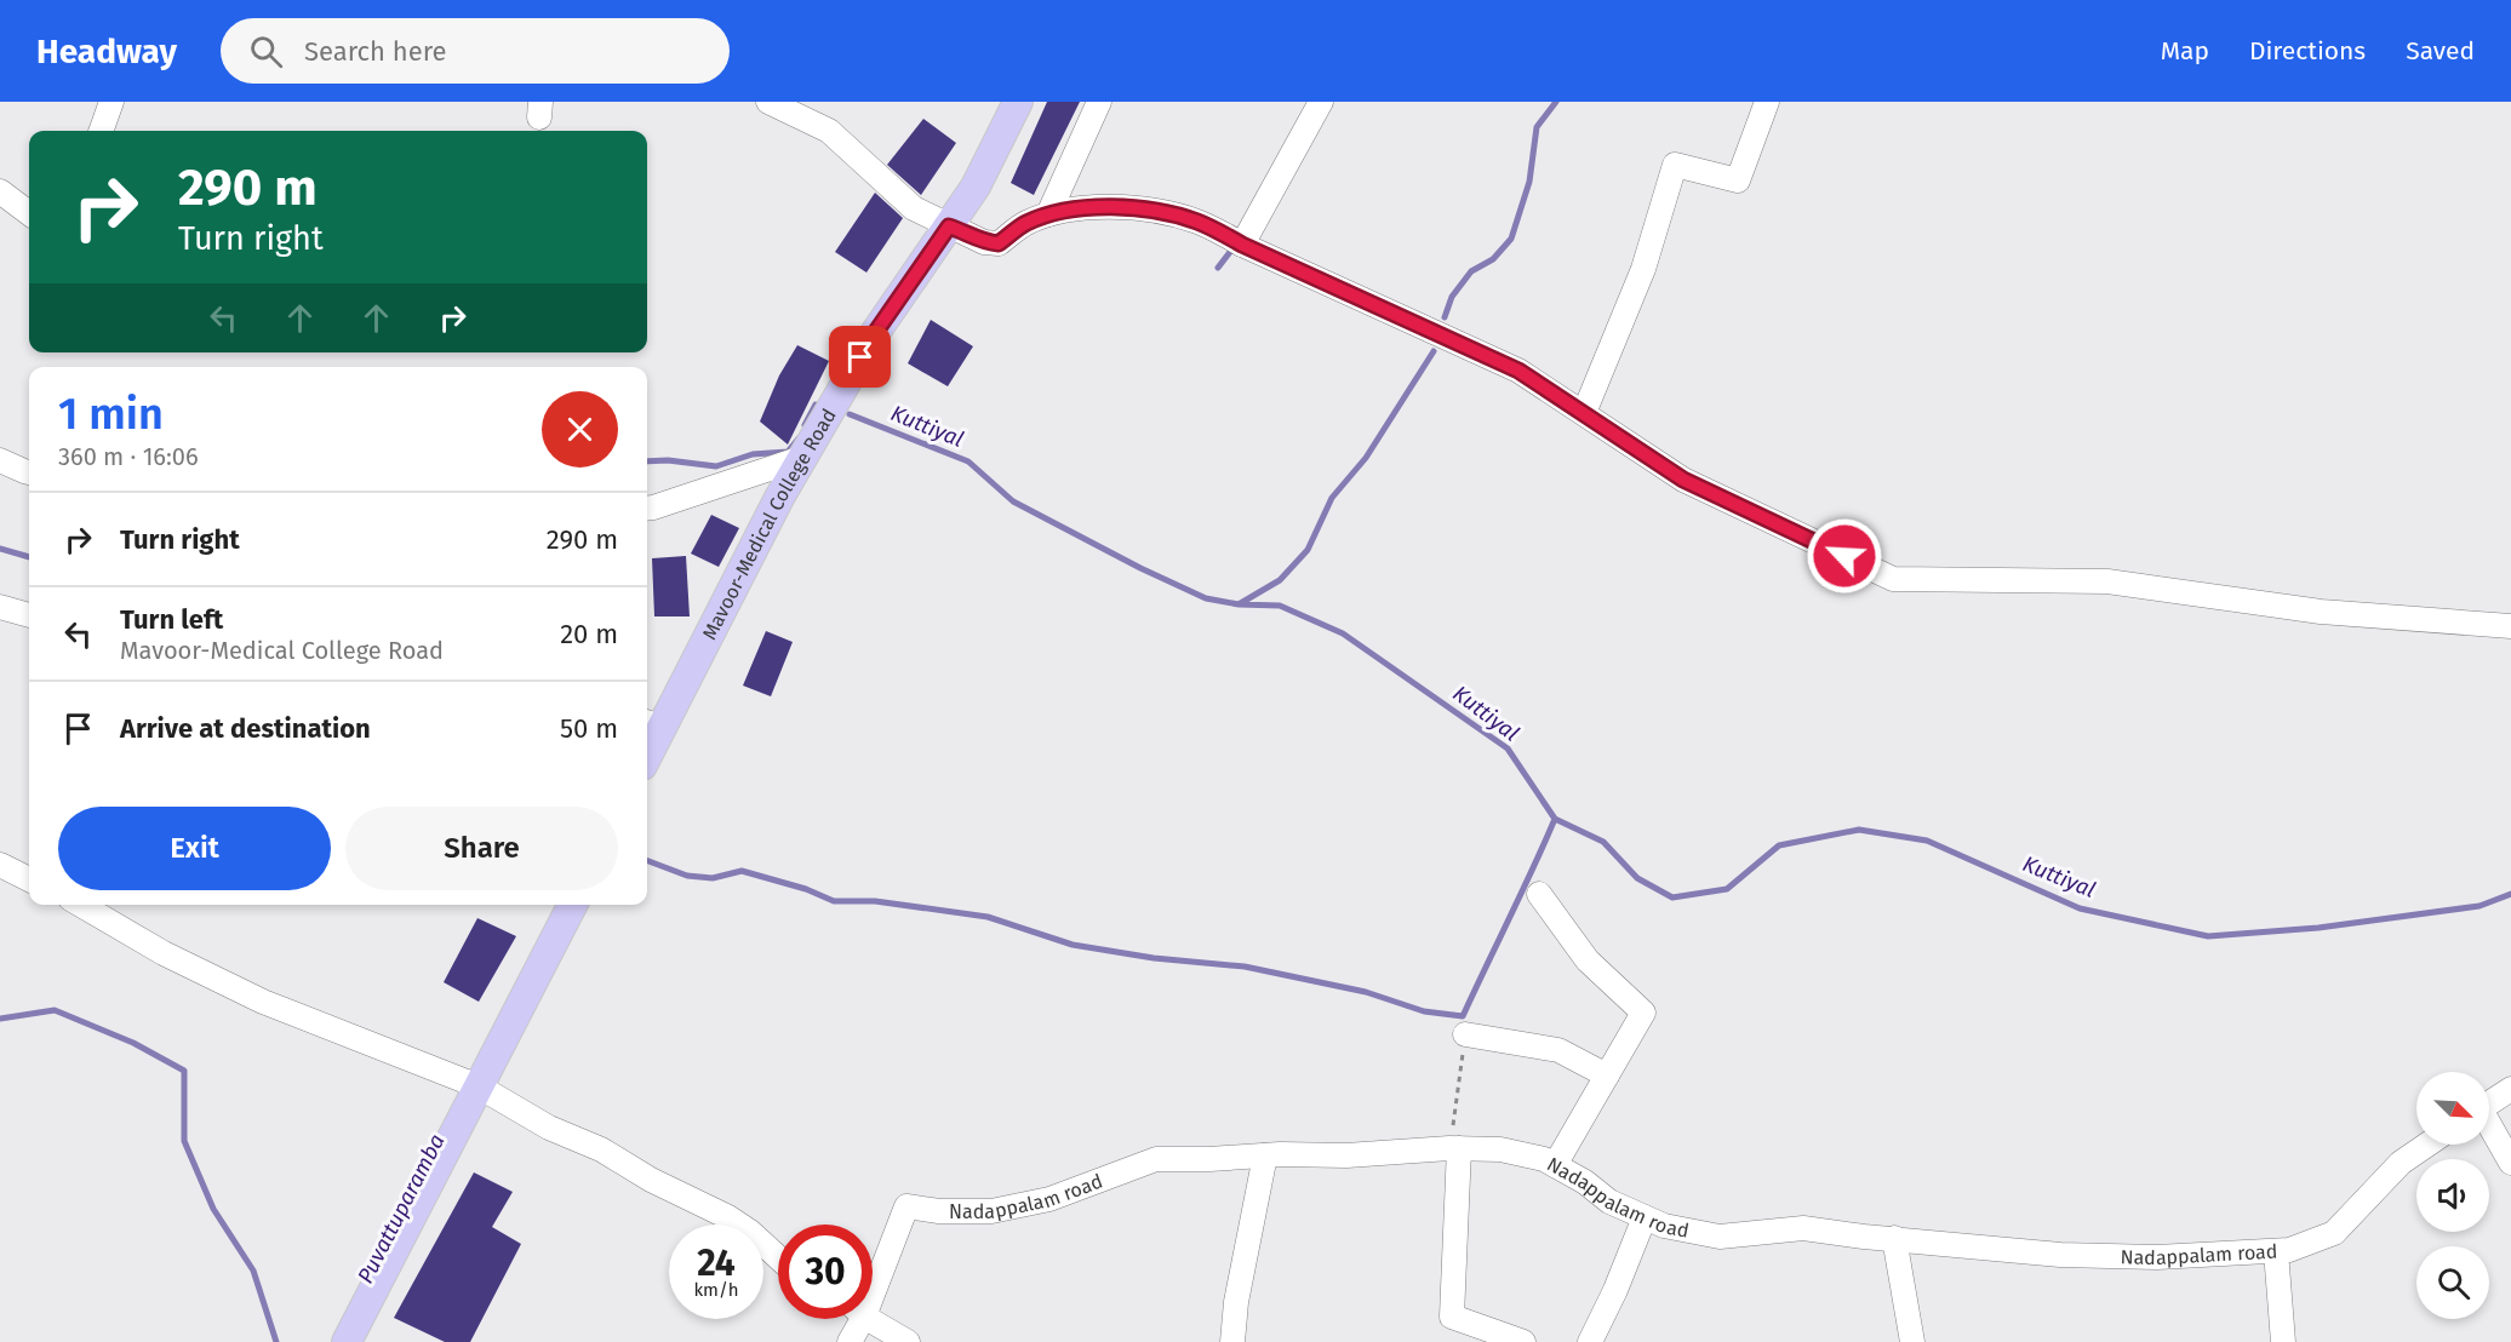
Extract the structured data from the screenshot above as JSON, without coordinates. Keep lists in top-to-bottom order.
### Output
{
  "streets": {
    "main road": ["Mavoor-Medical College Road"],
    "street": ["Nadappalam road"]
  },
  "water": ["Kuttiyal", "Puvattuparamba"],
  "north": "bottom right",
  "page": {
    "header": "Headway",
    "search": "Search here",
    "nav": ["Map", "Directions", "Saved"],
    "turn": ["290 m", "Turn right"],
    "heading": ["1 min", "360 m · 16:06"],
    "list": [
      {
        "name": "Turn right",
        "value": "290 m"
      },
      {
        "name": "Turn left",
        "note": "Mavoor-Medical College Road",
        "value": "20 m"
      },
      {
        "name": "Arrive at destination",
        "value": "50 m"
      }
    ],
    "buttons": ["Exit", "Share"],
    "speed": "24 km/h",
    "limit": "30"
  }
}
